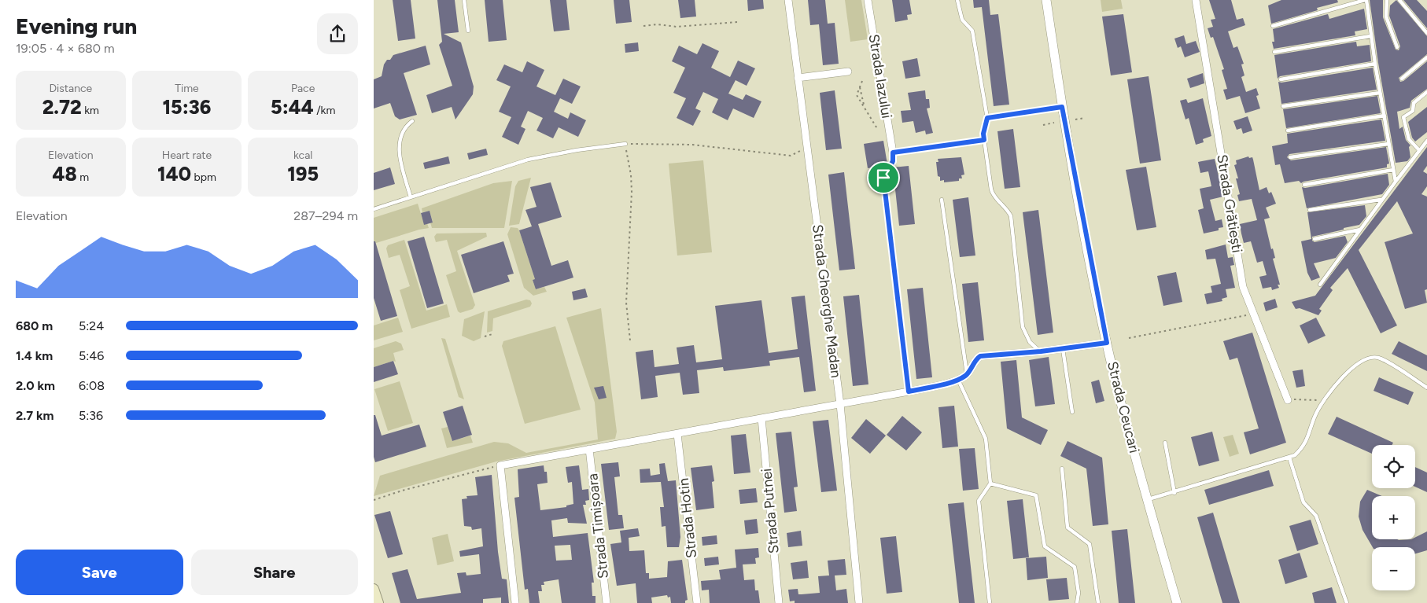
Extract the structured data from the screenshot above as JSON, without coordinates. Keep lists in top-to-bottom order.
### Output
{
  "streets": {
    "street": [
      "Strada Iazului",
      "Strada Grătiești",
      "Strada Gheorghe Madan",
      "Strada Ceucari",
      "Strada Putnei",
      "Strada Hotin",
      "Strada Timișoara"
    ]
  },
  "page": {
    "heading": ["Evening run", "19:05 · 4 × 680 m"],
    "stats": [
      ["Distance", "2.72 km"],
      ["Time", "15:36"],
      ["Pace", "5:44 /km"],
      ["Elevation", "48 m"],
      ["Heart rate", "140 bpm"],
      ["kcal", "195"]
    ],
    "chart": ["Elevation", "287–294 m"],
    "list": [
      {
        "name": "680 m",
        "note": "5:24"
      },
      {
        "name": "1.4 km",
        "note": "5:46"
      },
      {
        "name": "2.0 km",
        "note": "6:08"
      },
      {
        "name": "2.7 km",
        "note": "5:36"
      }
    ],
    "map_buttons": ["+", "−"],
    "buttons": ["Save", "Share"]
  }
}
